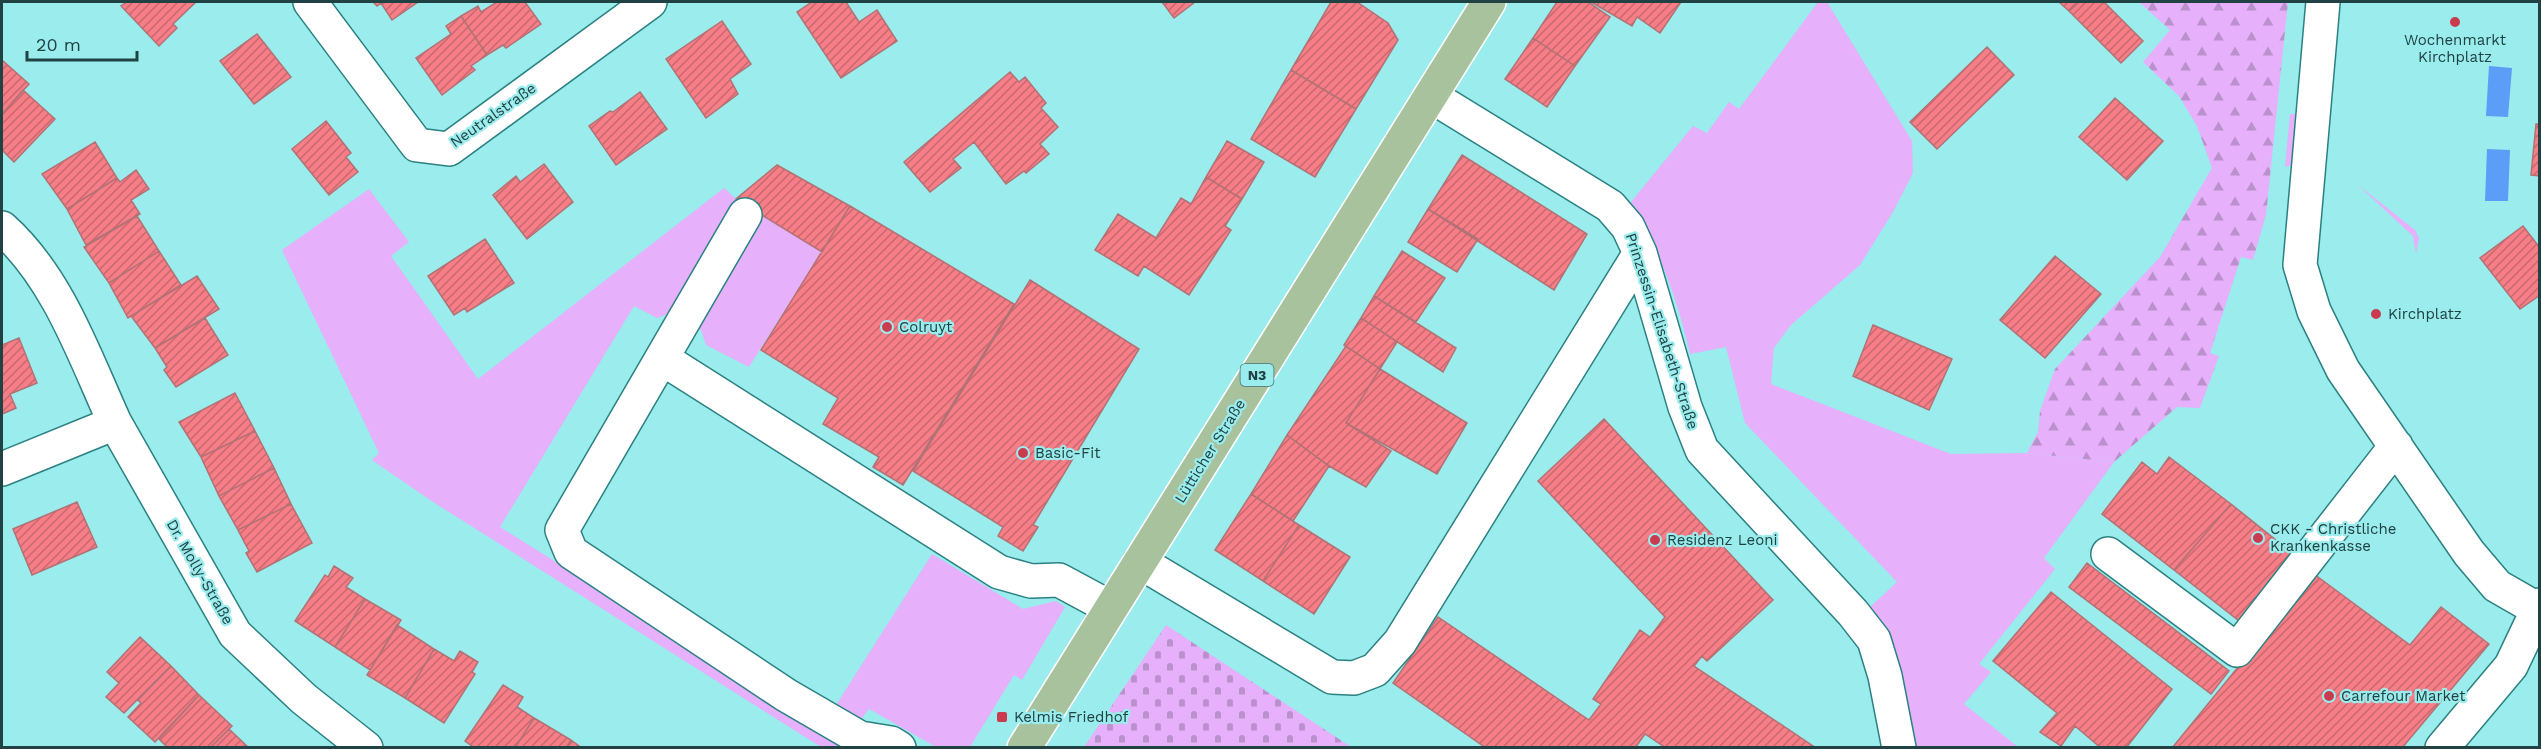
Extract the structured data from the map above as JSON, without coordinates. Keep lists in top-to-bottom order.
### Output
{
  "streets": {
    "main road": ["N3", "Lütticher Straße"],
    "street": ["Neutralstraße", "Prinzessin-Elisabeth-Straße", "Dr. Molly-Straße"]
  },
  "crossings": [
    ["Prinzessin-Elisabeth-Straße", "Lütticher Straße"]
  ],
  "places": {
    "other": [
      "Wochenmarkt Kirchplatz",
      "Kirchplatz",
      "Colruyt",
      "Basic-Fit",
      "CKK - Christliche Krankenkasse",
      "Residenz Leoni",
      "Carrefour Market"
    ],
    "transit": ["Kelmis Friedhof"]
  },
  "scale_bar": "20 m"
}
